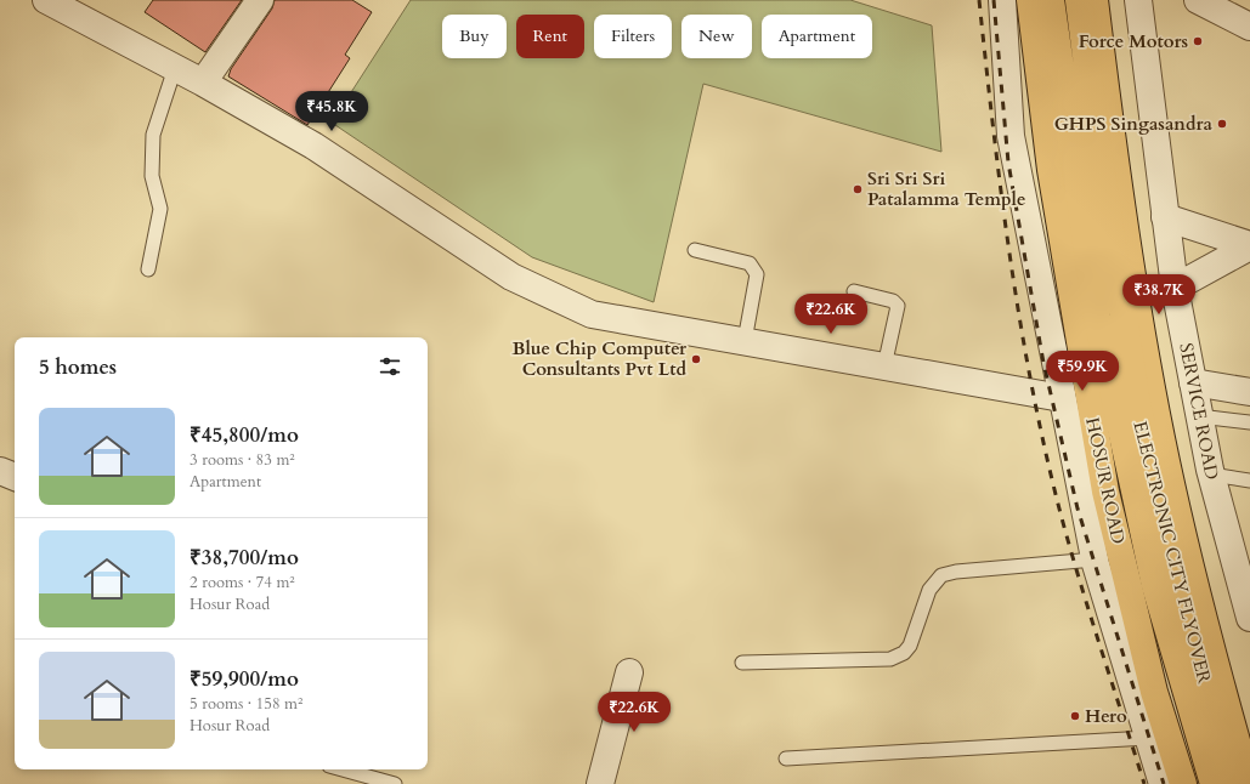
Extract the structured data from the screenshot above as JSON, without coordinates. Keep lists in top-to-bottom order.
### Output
{
  "streets": {
    "highway": ["HOSUR ROAD", "ELECTRONIC CITY FLYOVER"],
    "street": ["SERVICE ROAD"]
  },
  "places": [
    "Force Motors",
    "GHPS Singasandra",
    "Sri Sri Sri Patalamma Temple",
    "Blue Chip Computer Consultants Pvt Ltd",
    "Hero"
  ],
  "page": {
    "chip": [
      "Buy",
      "Rent",
      "Filters",
      "New",
      "Apartment"
    ],
    "price": [
      "₹45.8K",
      "₹38.7K",
      "₹22.6K",
      "₹59.9K",
      "₹22.6K"
    ],
    "heading": "5 homes",
    "list": [
      {
        "name": "₹45,800/mo",
        "note": "3 rooms · 83 m² · Apartment"
      },
      {
        "name": "₹38,700/mo",
        "note": "2 rooms · 74 m² · Hosur Road"
      },
      {
        "name": "₹59,900/mo",
        "note": "5 rooms · 158 m² · Hosur Road"
      }
    ]
  }
}
